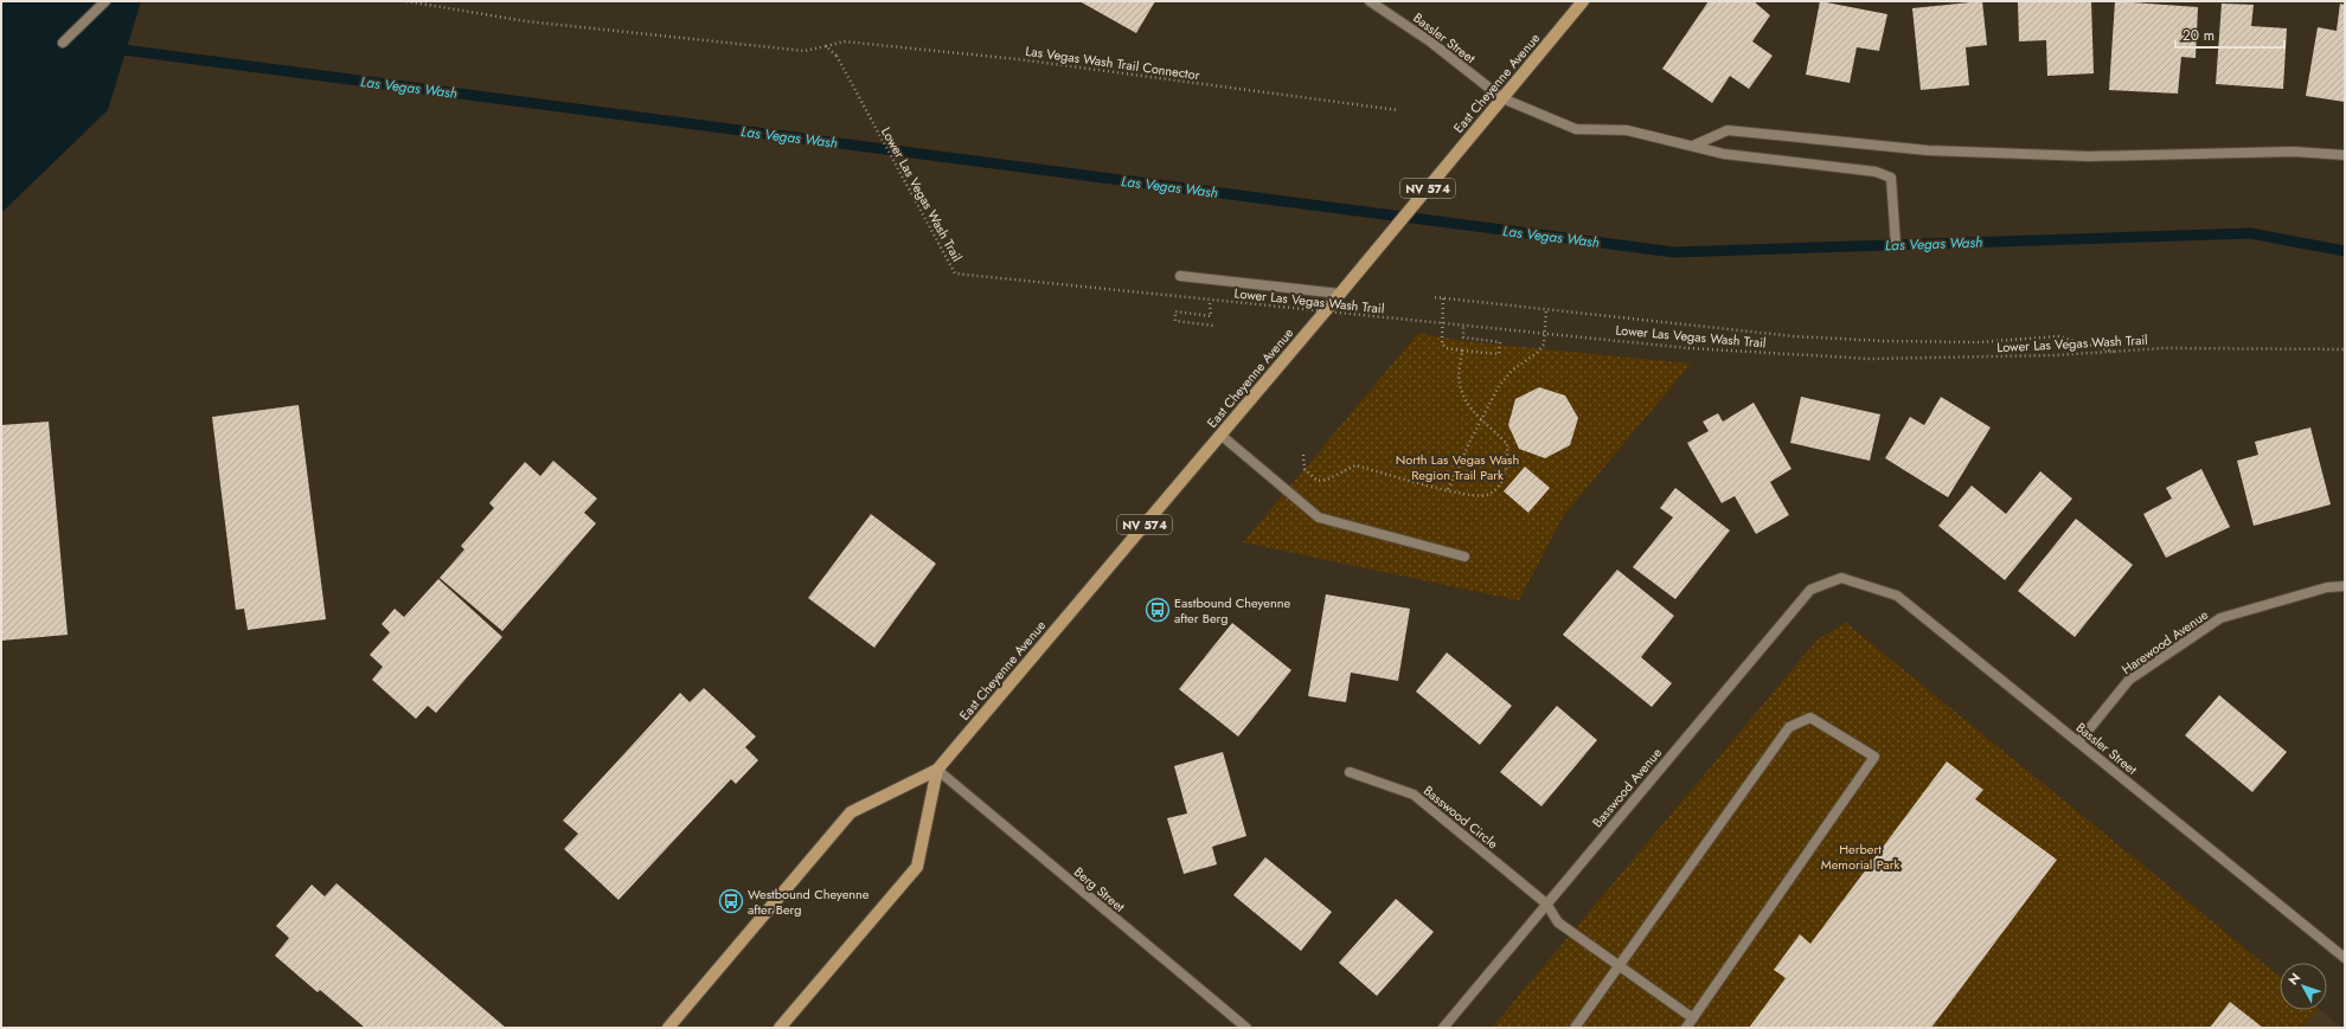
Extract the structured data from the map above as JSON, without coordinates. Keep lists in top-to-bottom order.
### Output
{
  "streets": {
    "main road": ["East Cheyenne Avenue", "NV 574"],
    "street": [
      "Bassler Street",
      "Harewood Avenue",
      "Basswood Avenue",
      "Basswood Circle",
      "Berg Street"
    ],
    "path": ["Las Vegas Wash Trail Connector", "Lower Las Vegas Wash Trail"]
  },
  "crossings": [
    ["Bassler Street", "East Cheyenne Avenue"],
    ["Bassler Street", "Harewood Avenue"],
    ["Bassler Street", "Basswood Avenue"],
    ["Las Vegas Wash Trail Connector", "Lower Las Vegas Wash Trail"],
    ["East Cheyenne Avenue", "Berg Street"],
    ["Basswood Avenue", "Basswood Circle"]
  ],
  "water": ["Las Vegas Wash"],
  "parks": ["North Las Vegas Wash Region Trail Park", "Herbert Memorial Park"],
  "places": {
    "bus stop": ["Eastbound Cheyenne after Berg", "Westbound Cheyenne after Berg"]
  },
  "scale_bar": "20 m",
  "north": "top left"
}
